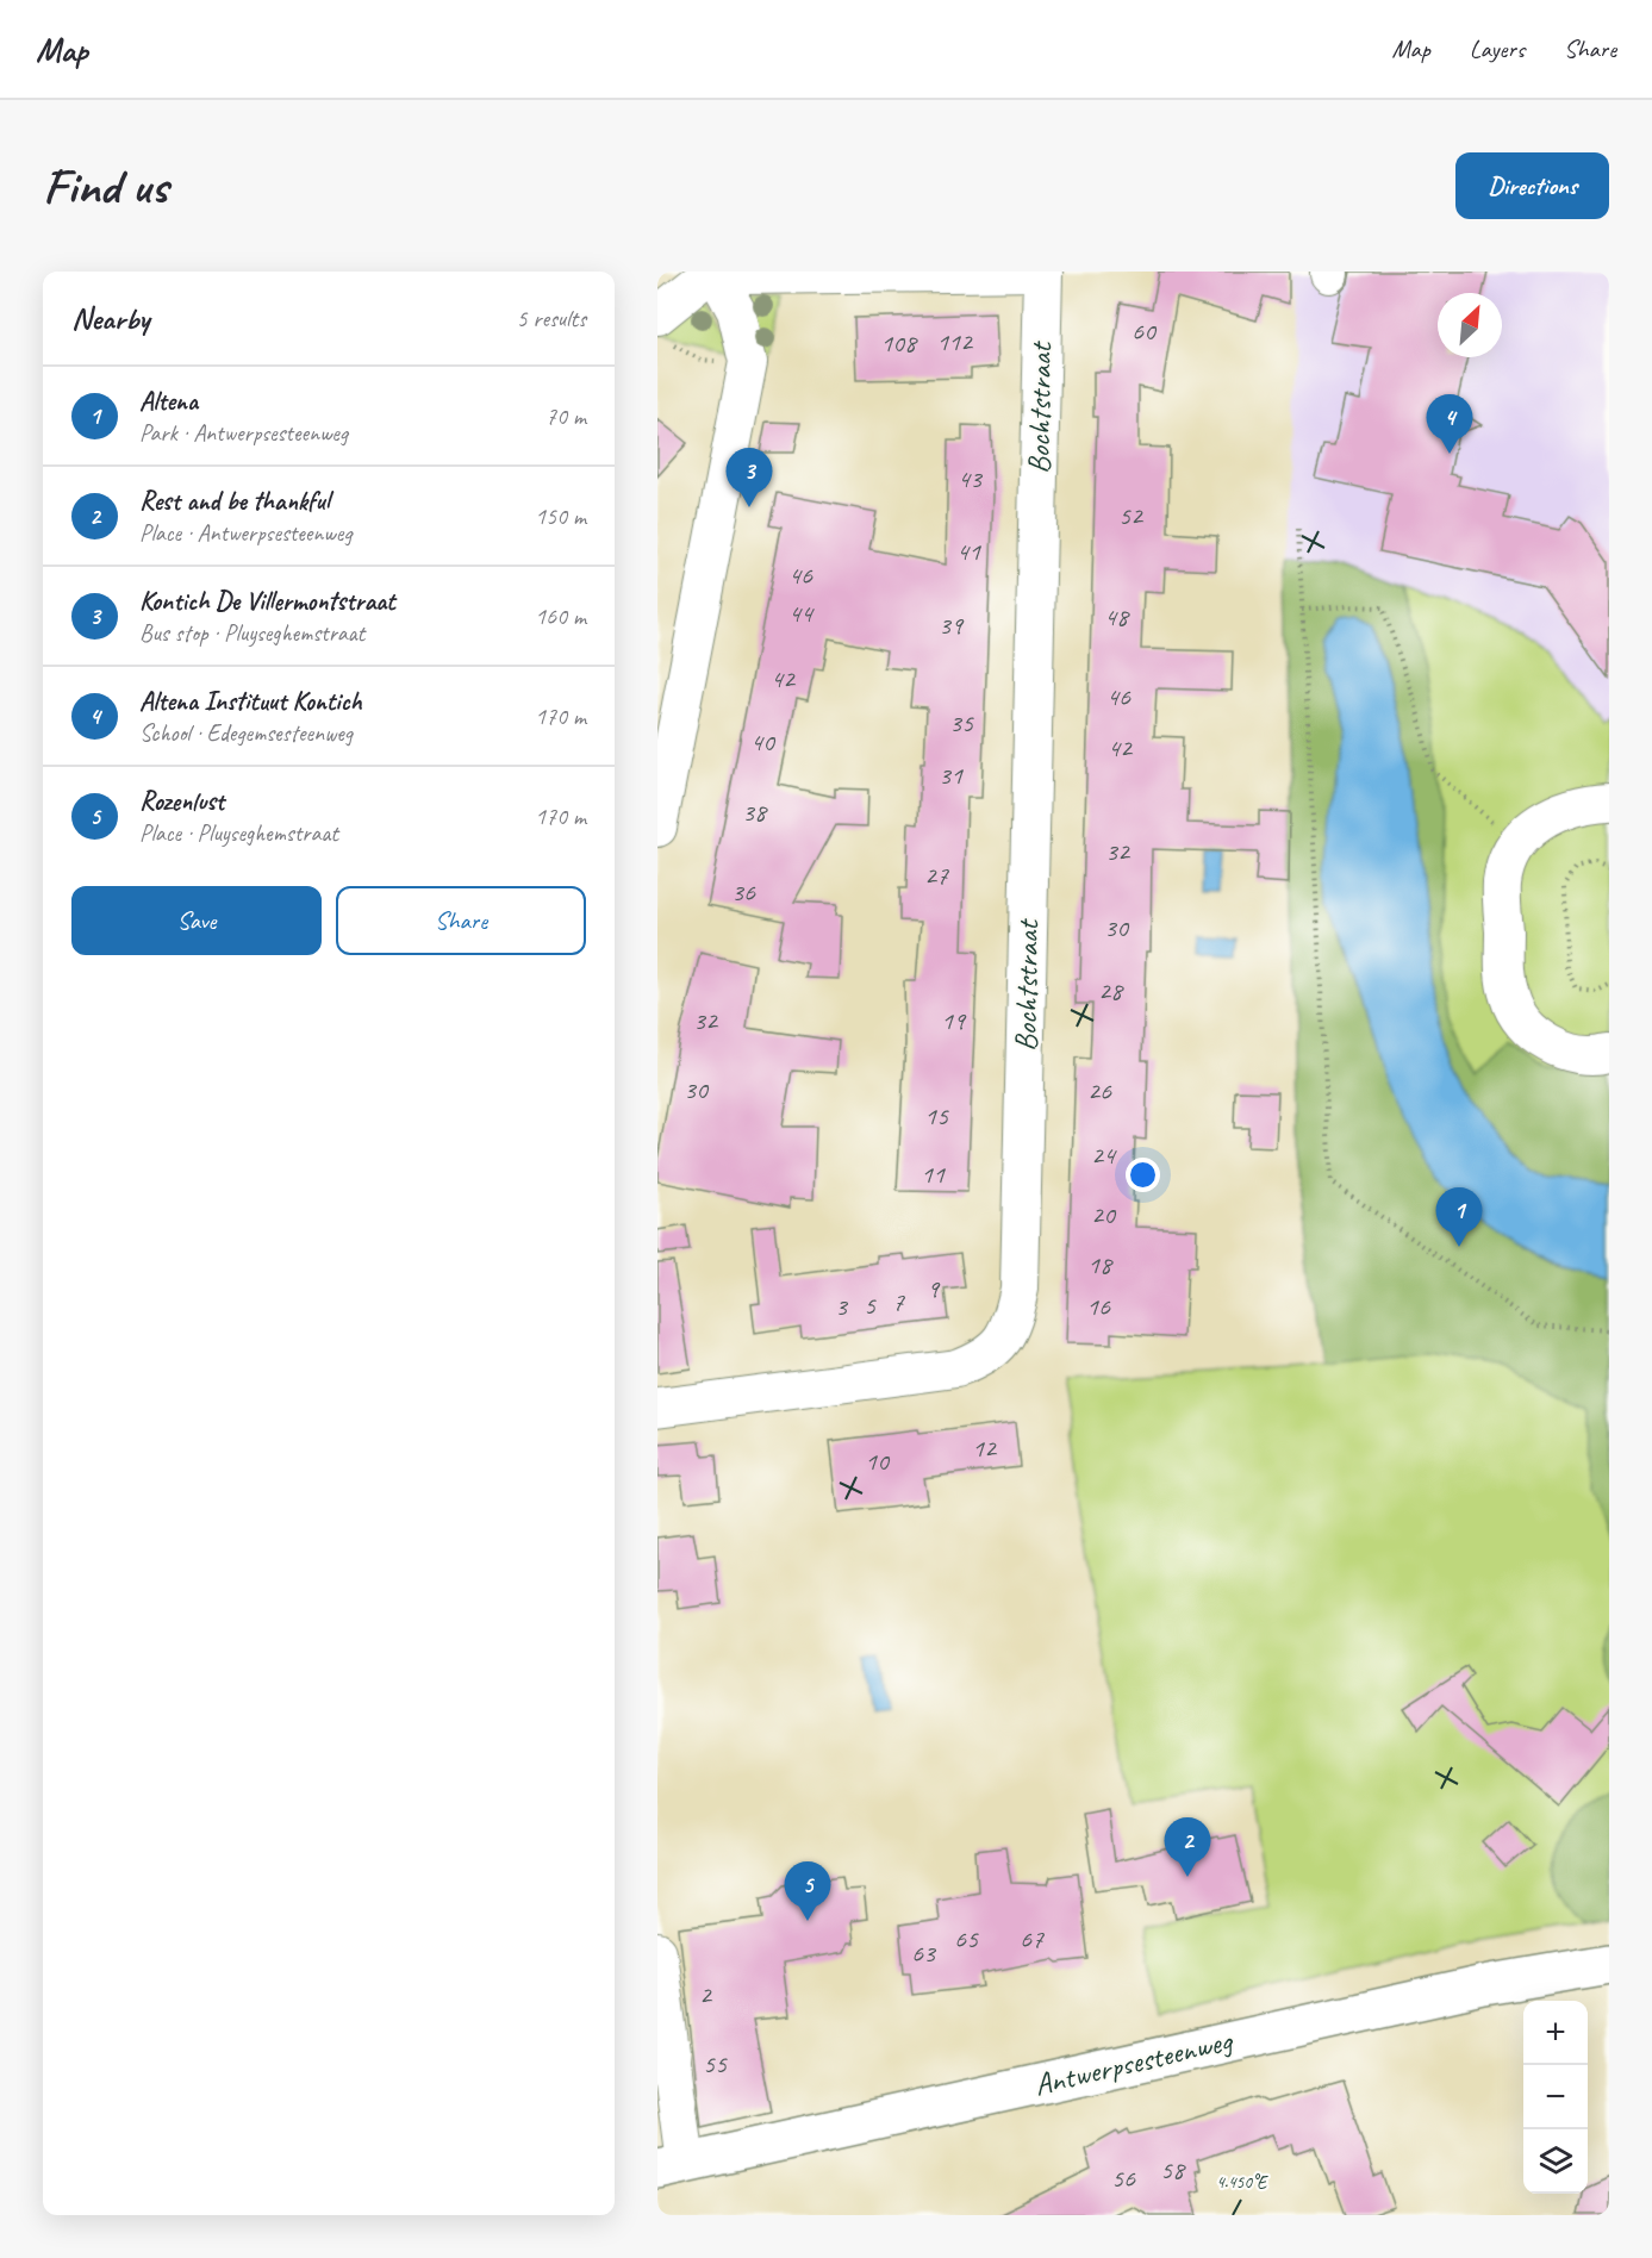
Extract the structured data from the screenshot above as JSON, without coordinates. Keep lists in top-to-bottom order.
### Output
{
  "streets": {
    "street": ["Bochtstraat", "Antwerpsesteenweg"]
  },
  "house_numbers": [
    "60",
    "112",
    "108",
    "43",
    "52",
    "41",
    "46",
    "44",
    "48",
    "39",
    "42",
    "46",
    "35",
    "40",
    "42",
    "31",
    "38",
    "32",
    "27",
    "36",
    "30",
    "28",
    "32",
    "19",
    "30",
    "26",
    "15",
    "24",
    "11",
    "20",
    "18",
    "9",
    "7",
    "5",
    "3",
    "16",
    "12",
    "10",
    "65",
    "67",
    "63",
    "2",
    "55",
    "58",
    "56"
  ],
  "north": "top right",
  "page": {
    "header": "Map",
    "nav": ["Map", "Layers", "Share"],
    "buttons": [
      "Directions",
      ["Save", "Share"]
    ],
    "title": "Find us",
    "heading": ["Nearby", "5 results"],
    "list": [
      {
        "mark": "1",
        "name": "Altena",
        "note": "Park · Antwerpsesteenweg",
        "value": "70 m"
      },
      {
        "mark": "2",
        "name": "Rest and be thankful",
        "note": "Place · Antwerpsesteenweg",
        "value": "150 m"
      },
      {
        "mark": "3",
        "name": "Kontich De Villermontstraat",
        "note": "Bus stop · Pluyseghemstraat",
        "value": "160 m"
      },
      {
        "mark": "4",
        "name": "Altena Instituut Kontich",
        "note": "School · Edegemsesteenweg",
        "value": "170 m"
      },
      {
        "mark": "5",
        "name": "Rozenlust",
        "note": "Place · Pluyseghemstraat",
        "value": "170 m"
      }
    ],
    "pins": [
      "4",
      "3",
      "1",
      "2",
      "5"
    ],
    "map_buttons": ["+", "−"]
  },
  "coordinates": ["4.450°E"]
}
